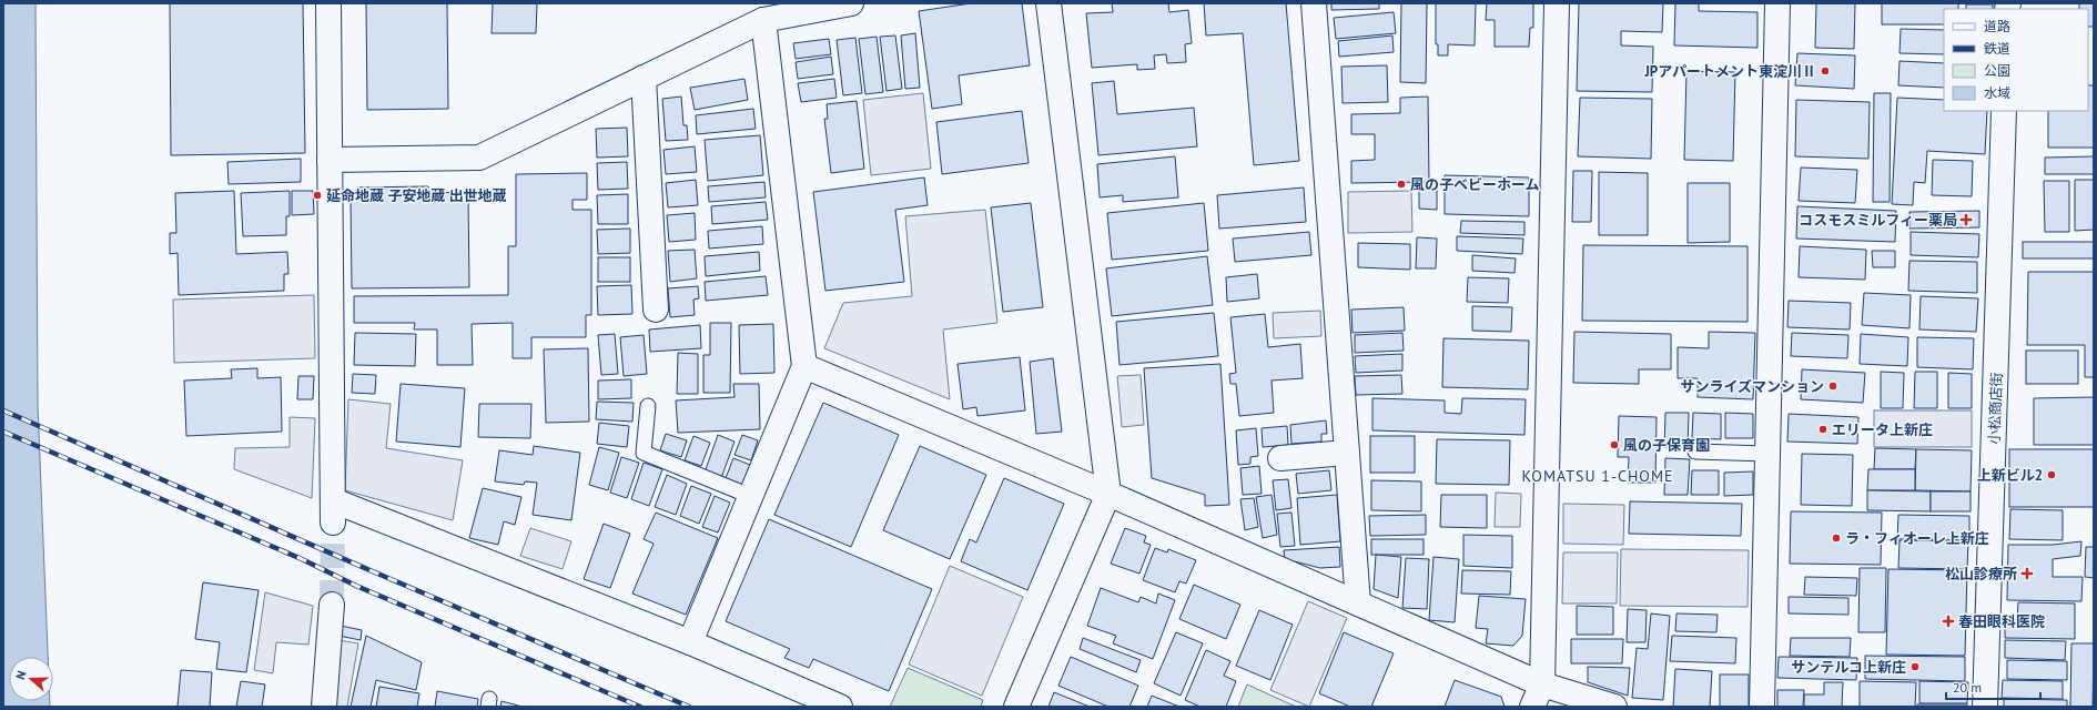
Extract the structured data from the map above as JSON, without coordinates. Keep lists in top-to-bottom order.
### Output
{
  "streets": {
    "street": ["小松商店街"]
  },
  "districts": ["KOMATSU 1-CHOME"],
  "places": {
    "other": [
      "JPアパートメント東淀川Ⅱ",
      "風の子ベビーホーム",
      "延命地蔵 子安地蔵 出世地蔵",
      "サンライズマンション",
      "エリータ上新庄",
      "風の子保育園",
      "上新ビル2",
      "ラ・フィオーレ上新庄",
      "サンテルコ上新庄"
    ],
    "health": ["コスモスミルフィー薬局", "松山診療所", "春田眼科医院"]
  },
  "legend": [
    "道路",
    "鉄道",
    "公園",
    "水域"
  ],
  "scale_bar": "20 m",
  "north": "left"
}
